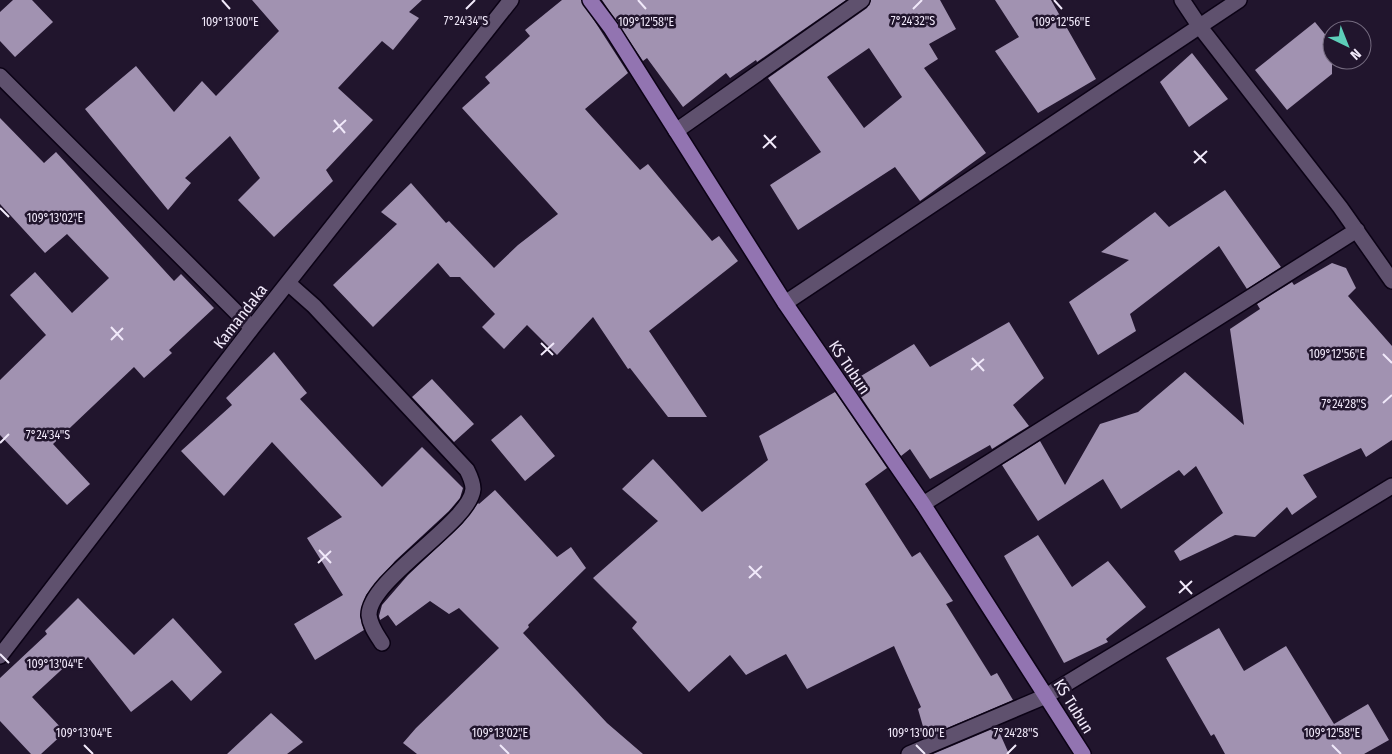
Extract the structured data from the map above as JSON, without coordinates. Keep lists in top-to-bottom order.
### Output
{
  "streets": {
    "main road": ["KS Tubun"],
    "street": ["Kamandaka"]
  },
  "north": "bottom right",
  "coordinates": [
    "7°24'34\"S",
    "7°24'32\"S",
    "109°13'00\"E",
    "109°12'56\"E",
    "109°12'58\"E",
    "109°13'02\"E",
    "7°24'28\"S",
    "109°13'04\"E"
  ]
}
